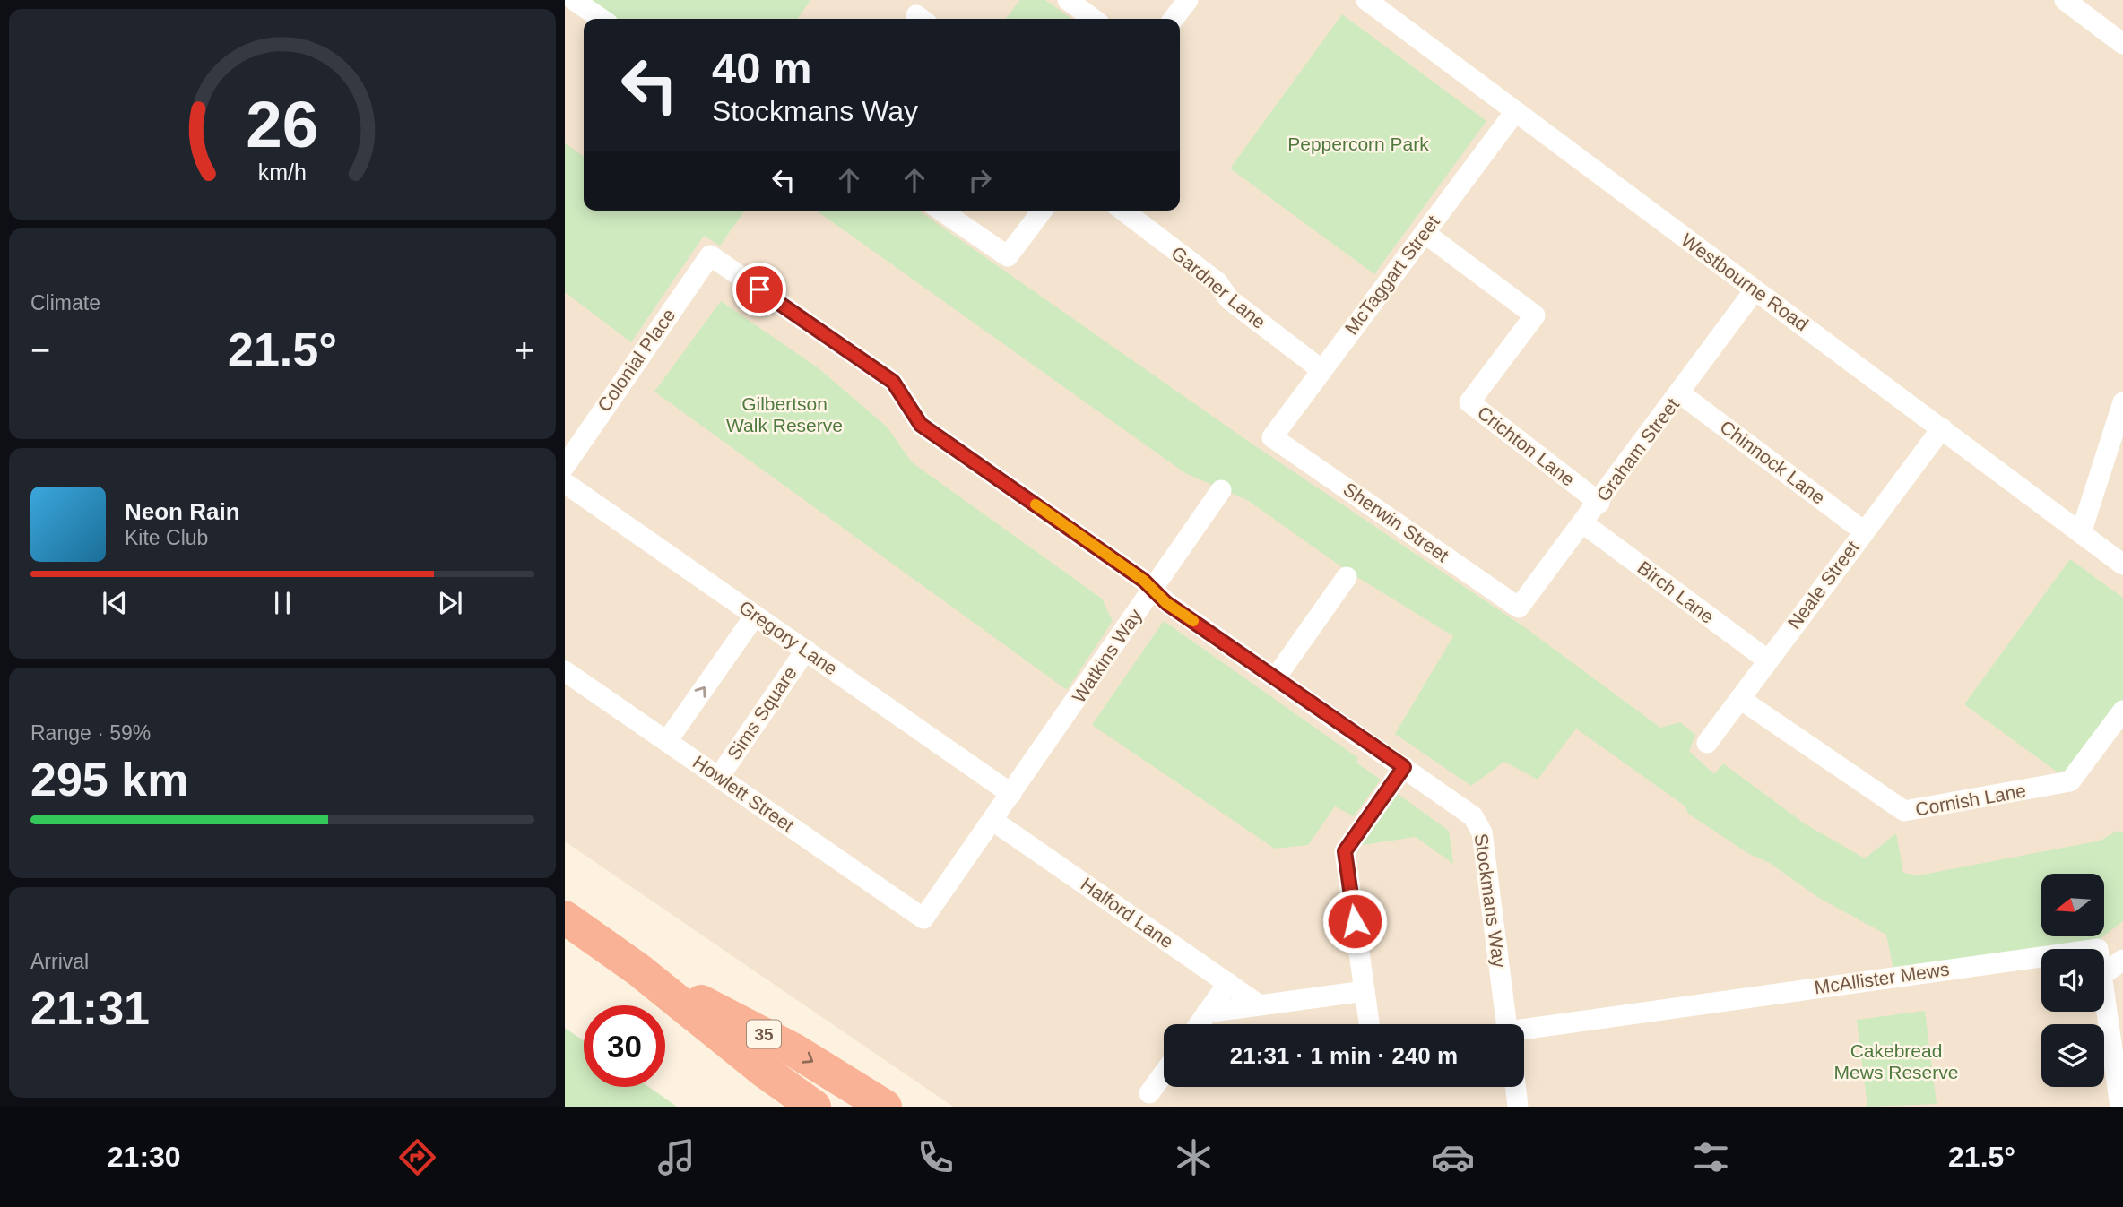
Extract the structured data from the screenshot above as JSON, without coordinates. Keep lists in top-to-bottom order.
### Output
{
  "streets": {
    "highway": ["35"],
    "street": [
      "McTaggart Street",
      "Westbourne Road",
      "Gardner Lane",
      "Colonial Place",
      "Crichton Lane",
      "Graham Street",
      "Chinnock Lane",
      "Sherwin Street",
      "Neale Street",
      "Birch Lane",
      "Gregory Lane",
      "Watkins Way",
      "Sims Square",
      "Howlett Street",
      "Cornish Lane",
      "Stockmans Way",
      "Halford Lane",
      "McAllister Mews"
    ]
  },
  "crossings": [
    ["McTaggart Street", "Westbourne Road"],
    ["McTaggart Street", "Gardner Lane"],
    ["McTaggart Street", "Crichton Lane"],
    ["McTaggart Street", "Sherwin Street"],
    ["Westbourne Road", "Graham Street"],
    ["Westbourne Road", "Neale Street"],
    ["Colonial Place", "Stockmans Way"],
    ["Crichton Lane", "Graham Street"],
    ["Graham Street", "Chinnock Lane"],
    ["Graham Street", "Sherwin Street"],
    ["Graham Street", "Birch Lane"],
    ["Chinnock Lane", "Neale Street"],
    ["Neale Street", "Birch Lane"],
    ["Neale Street", "Cornish Lane"],
    ["Gregory Lane", "Watkins Way"],
    ["Gregory Lane", "Sims Square"],
    ["Watkins Way", "Howlett Street"],
    ["Watkins Way", "Stockmans Way"],
    ["Watkins Way", "Halford Lane"],
    ["Sims Square", "Howlett Street"]
  ],
  "parks": ["Peppercorn Park", "Gilbertson Walk Reserve", "Cakebread Mews Reserve"],
  "north": "left",
  "page": {
    "turn": ["40 m", "Stockmans Way"],
    "tile": [
      "Climate",
      ["Range · 59%", "295 km"],
      ["Arrival", "21:31"]
    ],
    "heat": ["−", "21.5°", "+"],
    "song": ["Neon Rain", "Kite Club"],
    "limit": "30",
    "trip": "21:31 · 1 min · 240 m",
    "tabs": ["21:30", "21.5°"],
    "gauge": ["26", "km/h"]
  }
}
